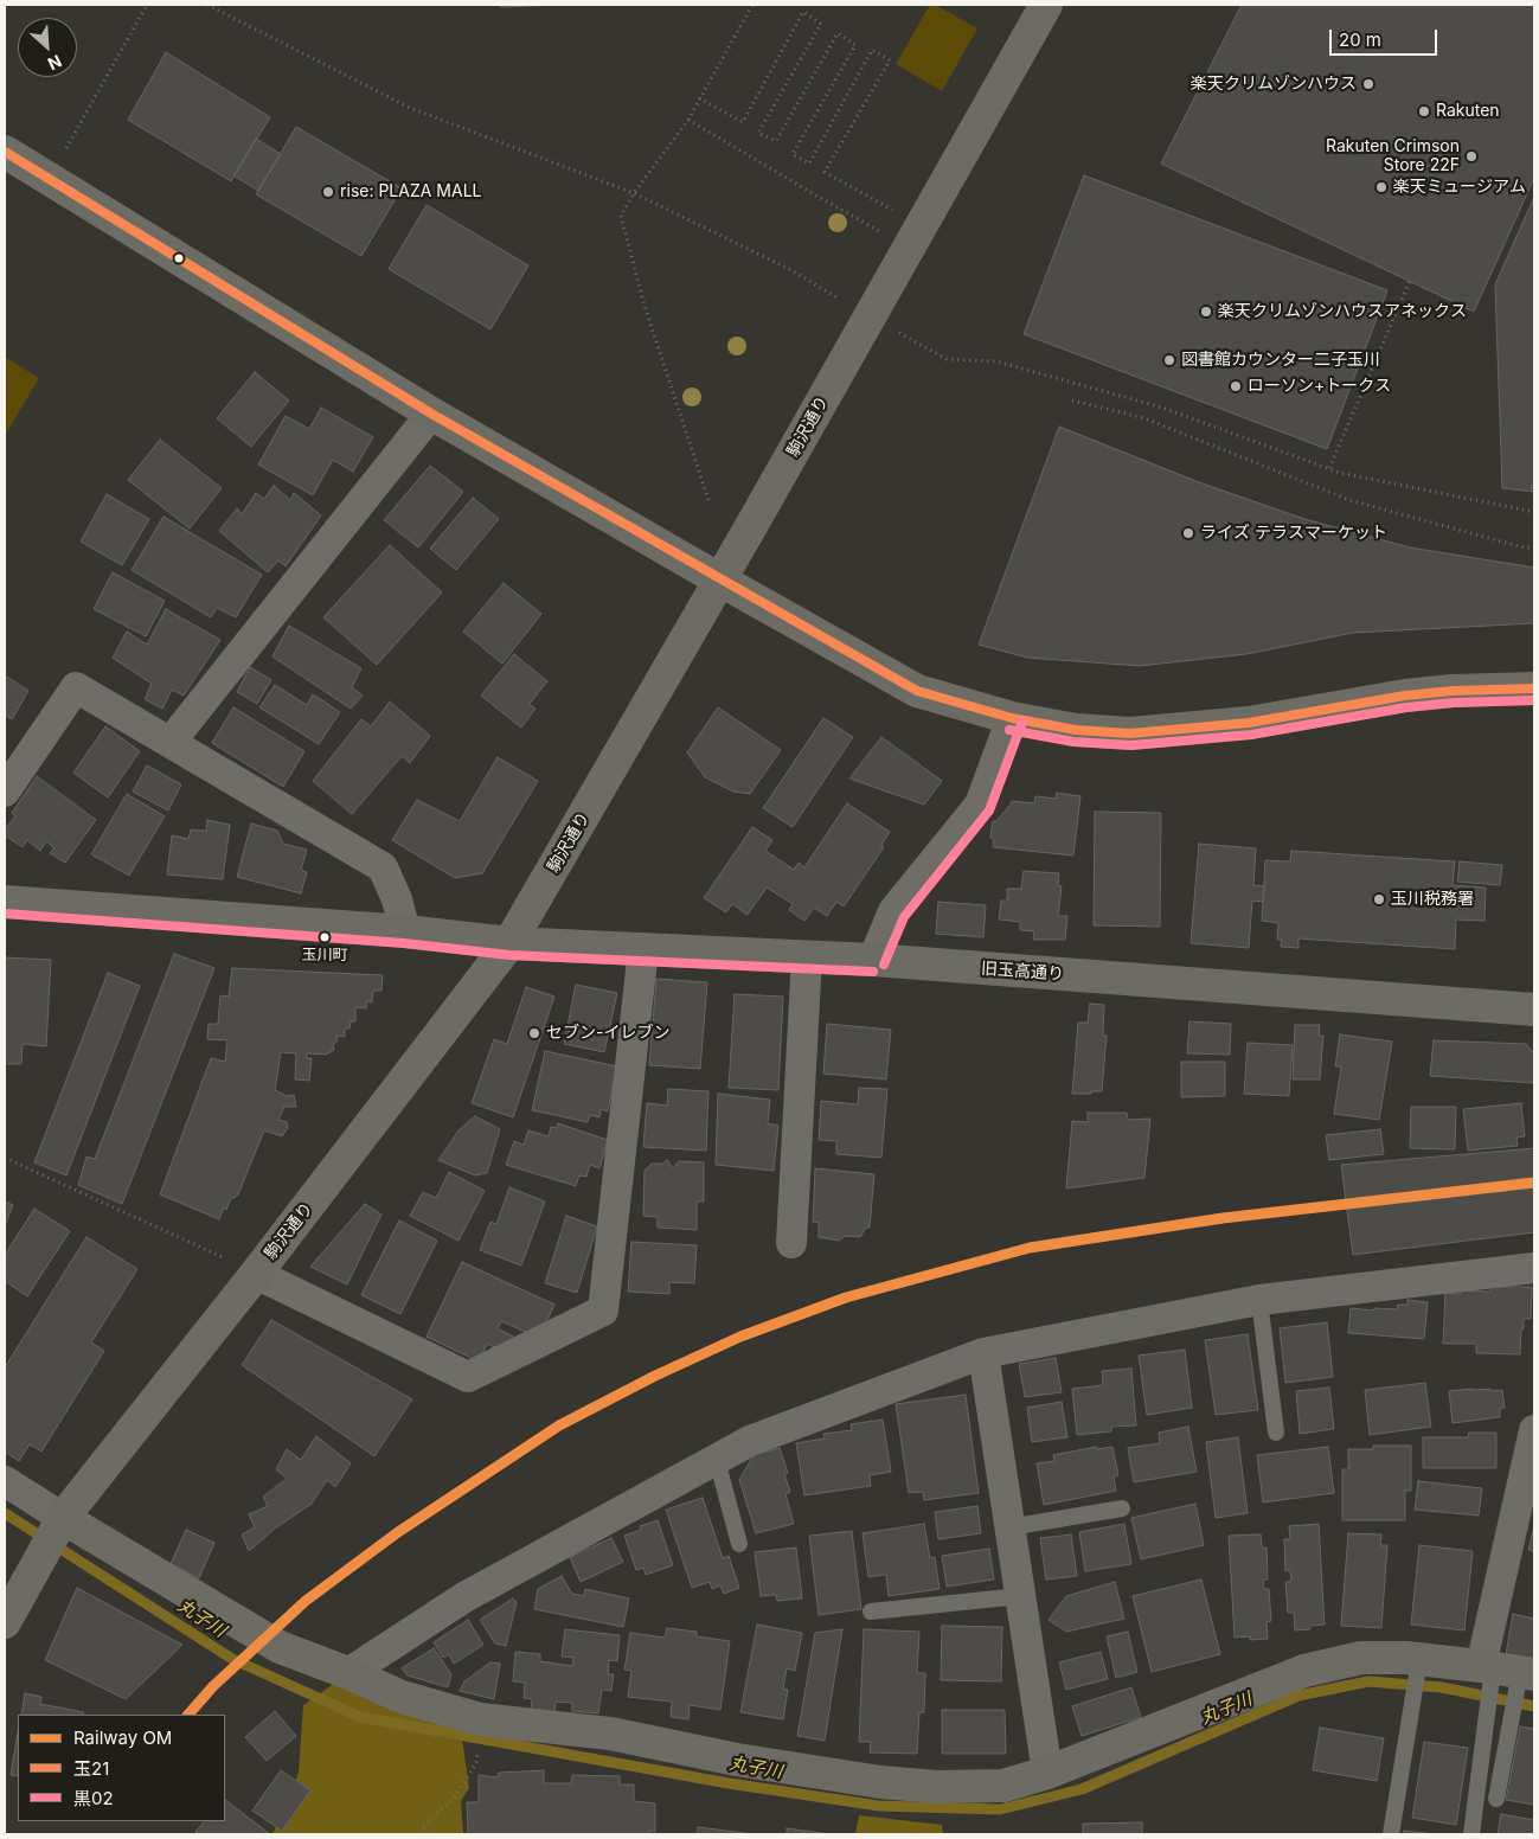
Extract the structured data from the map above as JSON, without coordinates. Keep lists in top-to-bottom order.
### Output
{
  "streets": {
    "street": ["駒沢通り", "旧玉高通り"]
  },
  "crossings": [
    ["駒沢通り", "旧玉高通り"]
  ],
  "water": ["丸子川"],
  "places": [
    "楽天クリムゾンハウス",
    "Rakuten",
    "Rakuten Crimson Store 22F",
    "楽天ミュージアム",
    "rise: PLAZA MALL",
    "楽天クリムゾンハウスアネックス",
    "図書館カウンター二子玉川",
    "ローソン+トークス",
    "ライズ テラスマーケット",
    "玉川税務署",
    "玉川町",
    "セブン-イレブン"
  ],
  "lines": ["transit line 玉21", "transit line 黒02", "rail line OM"],
  "legend": ["Railway OM", "玉21", "黒02"],
  "scale_bar": "20 m",
  "north": "bottom right"
}
